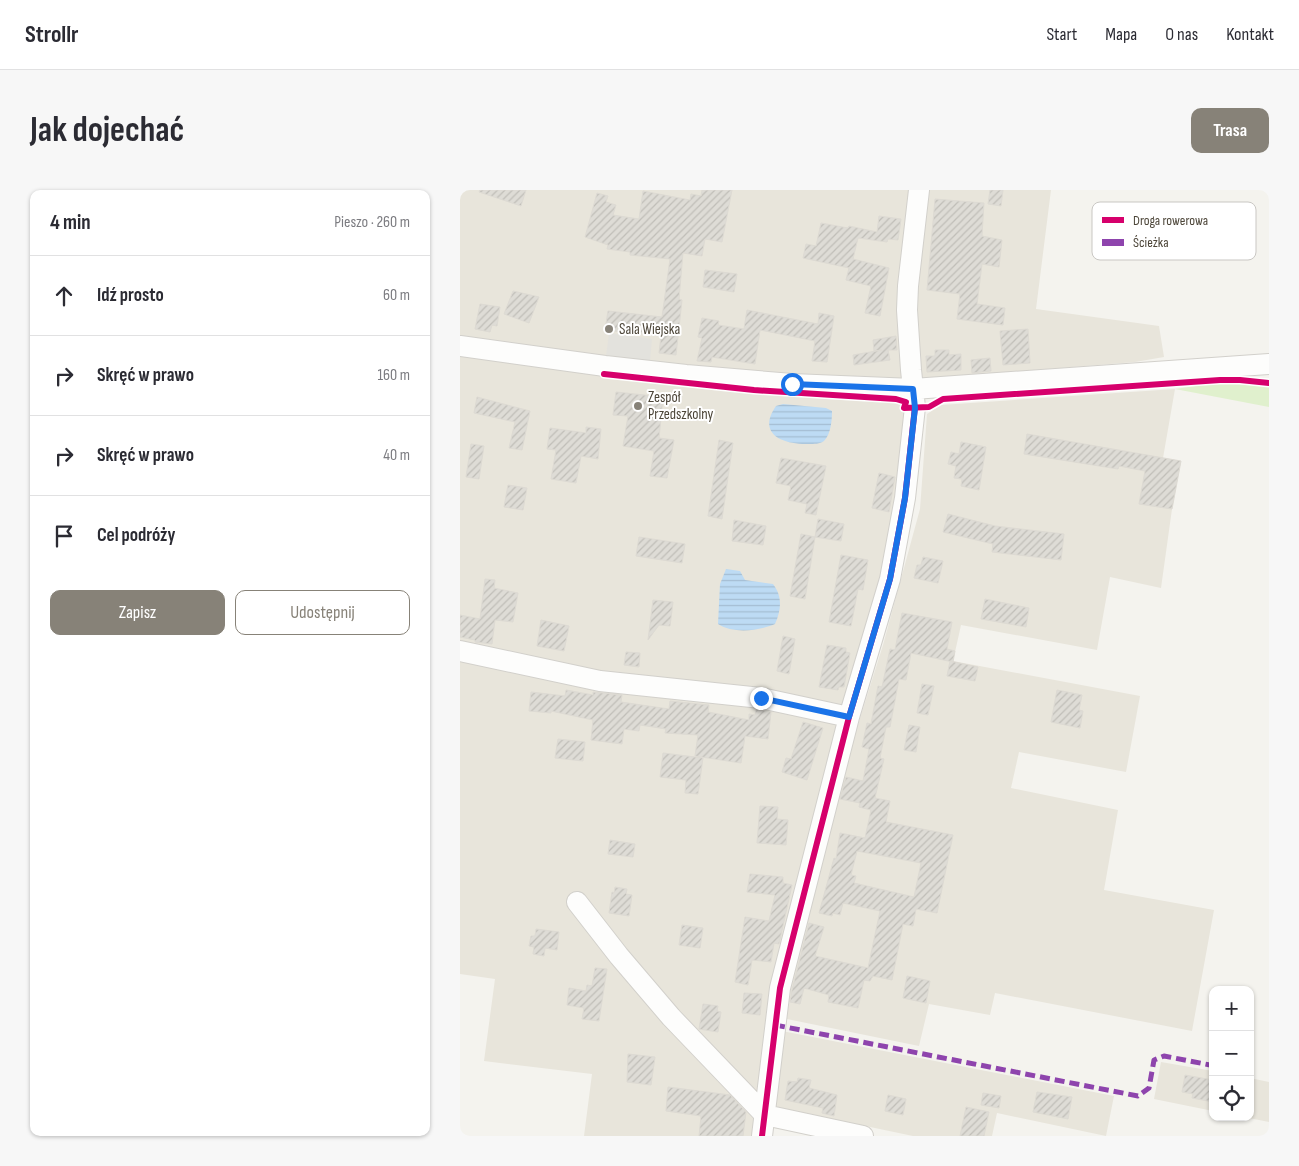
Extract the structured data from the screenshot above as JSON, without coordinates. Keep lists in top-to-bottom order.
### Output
{
  "places": ["Sala Wiejska", "Zespół Przedszkolny"],
  "legend": ["Droga rowerowa", "Ścieżka"],
  "page": {
    "header": "Strollr",
    "nav": [
      "Start",
      "Mapa",
      "O nas",
      "Kontakt"
    ],
    "buttons": [
      "Trasa",
      ["Zapisz", "Udostępnij"]
    ],
    "title": "Jak dojechać",
    "heading": ["4 min", "Pieszo · 260 m"],
    "list": [
      ["Idź prosto", "60 m"],
      ["Skręć w prawo", "160 m"],
      ["Skręć w prawo", "40 m"],
      "Cel podróży"
    ],
    "map_buttons": ["+", "−"]
  }
}
